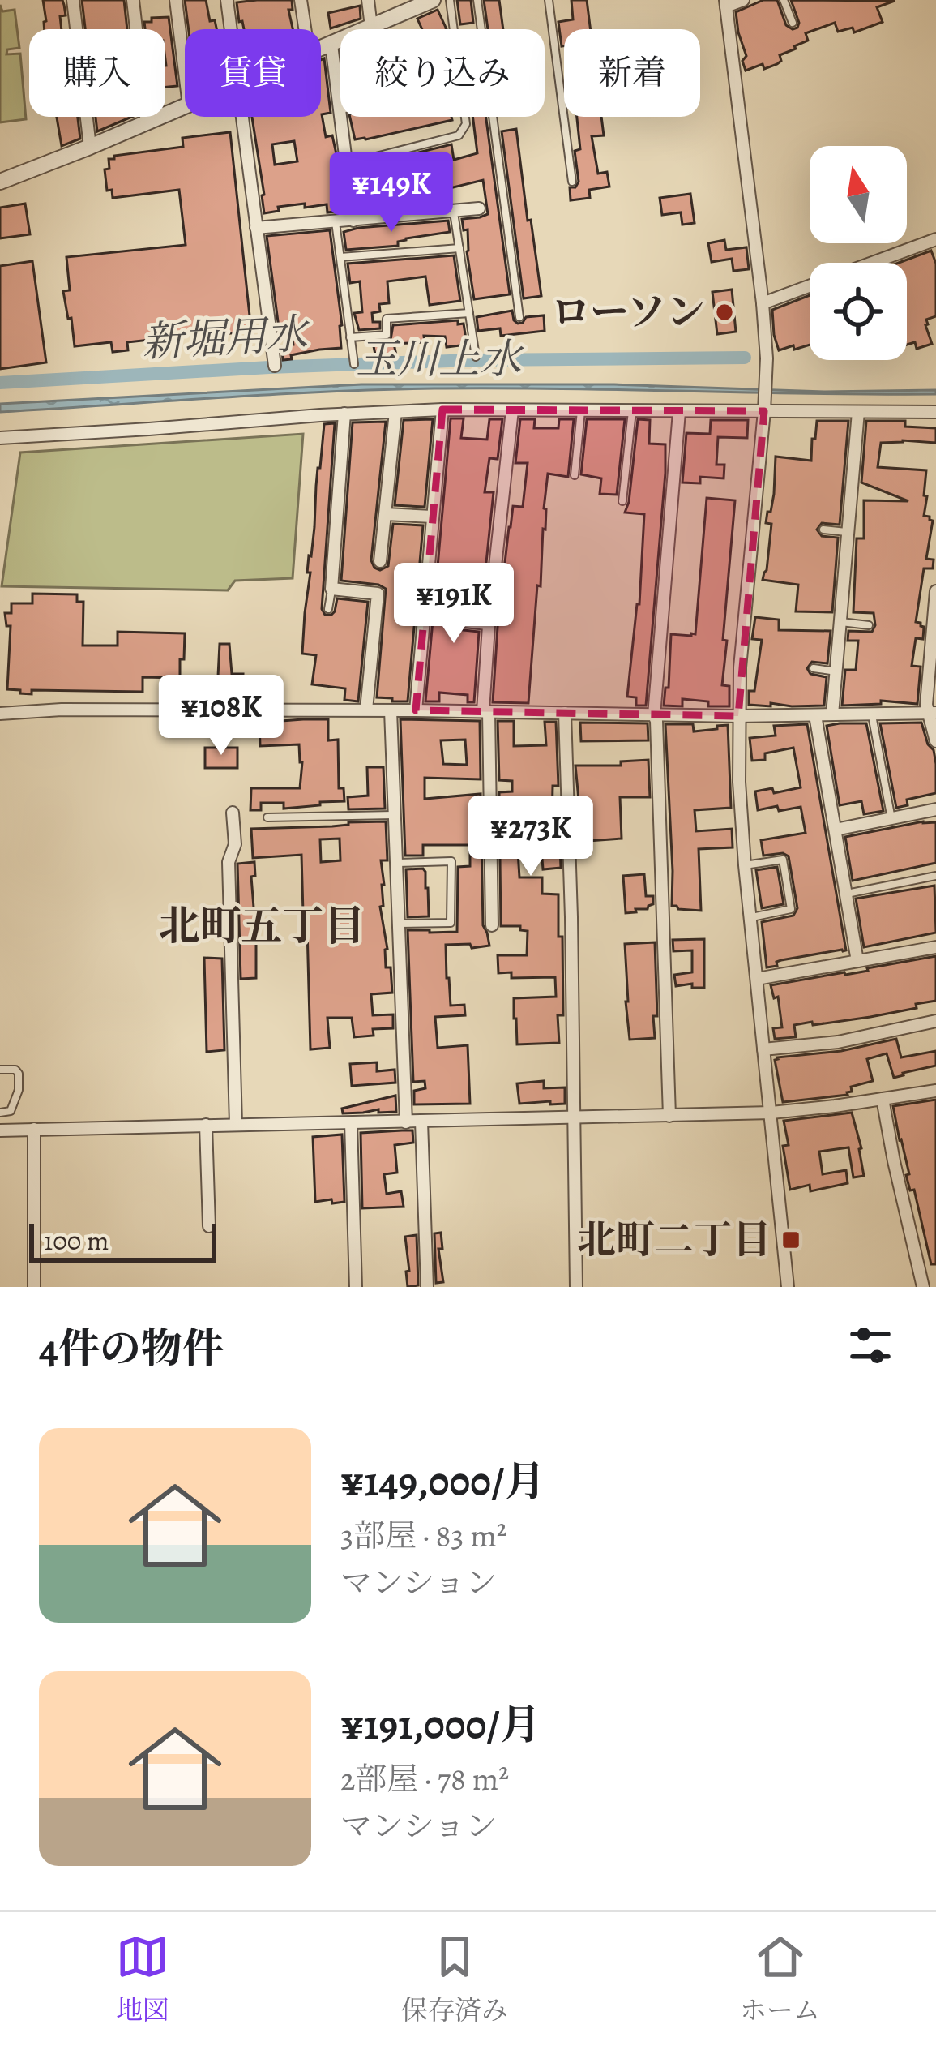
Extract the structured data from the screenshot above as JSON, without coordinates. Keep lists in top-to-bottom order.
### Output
{
  "districts": ["北町五丁目"],
  "water": ["新堀用水", "玉川上水"],
  "places": {
    "other": ["ローソン"],
    "transit": ["北町二丁目"]
  },
  "scale_bar": "100 m",
  "north": "top",
  "page": {
    "chip": [
      "購入",
      "賃貸",
      "絞り込み",
      "新着"
    ],
    "price": [
      "¥149K",
      "¥191K",
      "¥108K",
      "¥273K"
    ],
    "scale": "100 m",
    "heading": "4件の物件",
    "list": [
      {
        "name": "¥149,000/月",
        "note": "3部屋 · 83 m² · マンション"
      },
      {
        "name": "¥191,000/月",
        "note": "2部屋 · 78 m² · マンション"
      }
    ],
    "tabs": ["地図", "保存済み", "ホーム"]
  }
}
